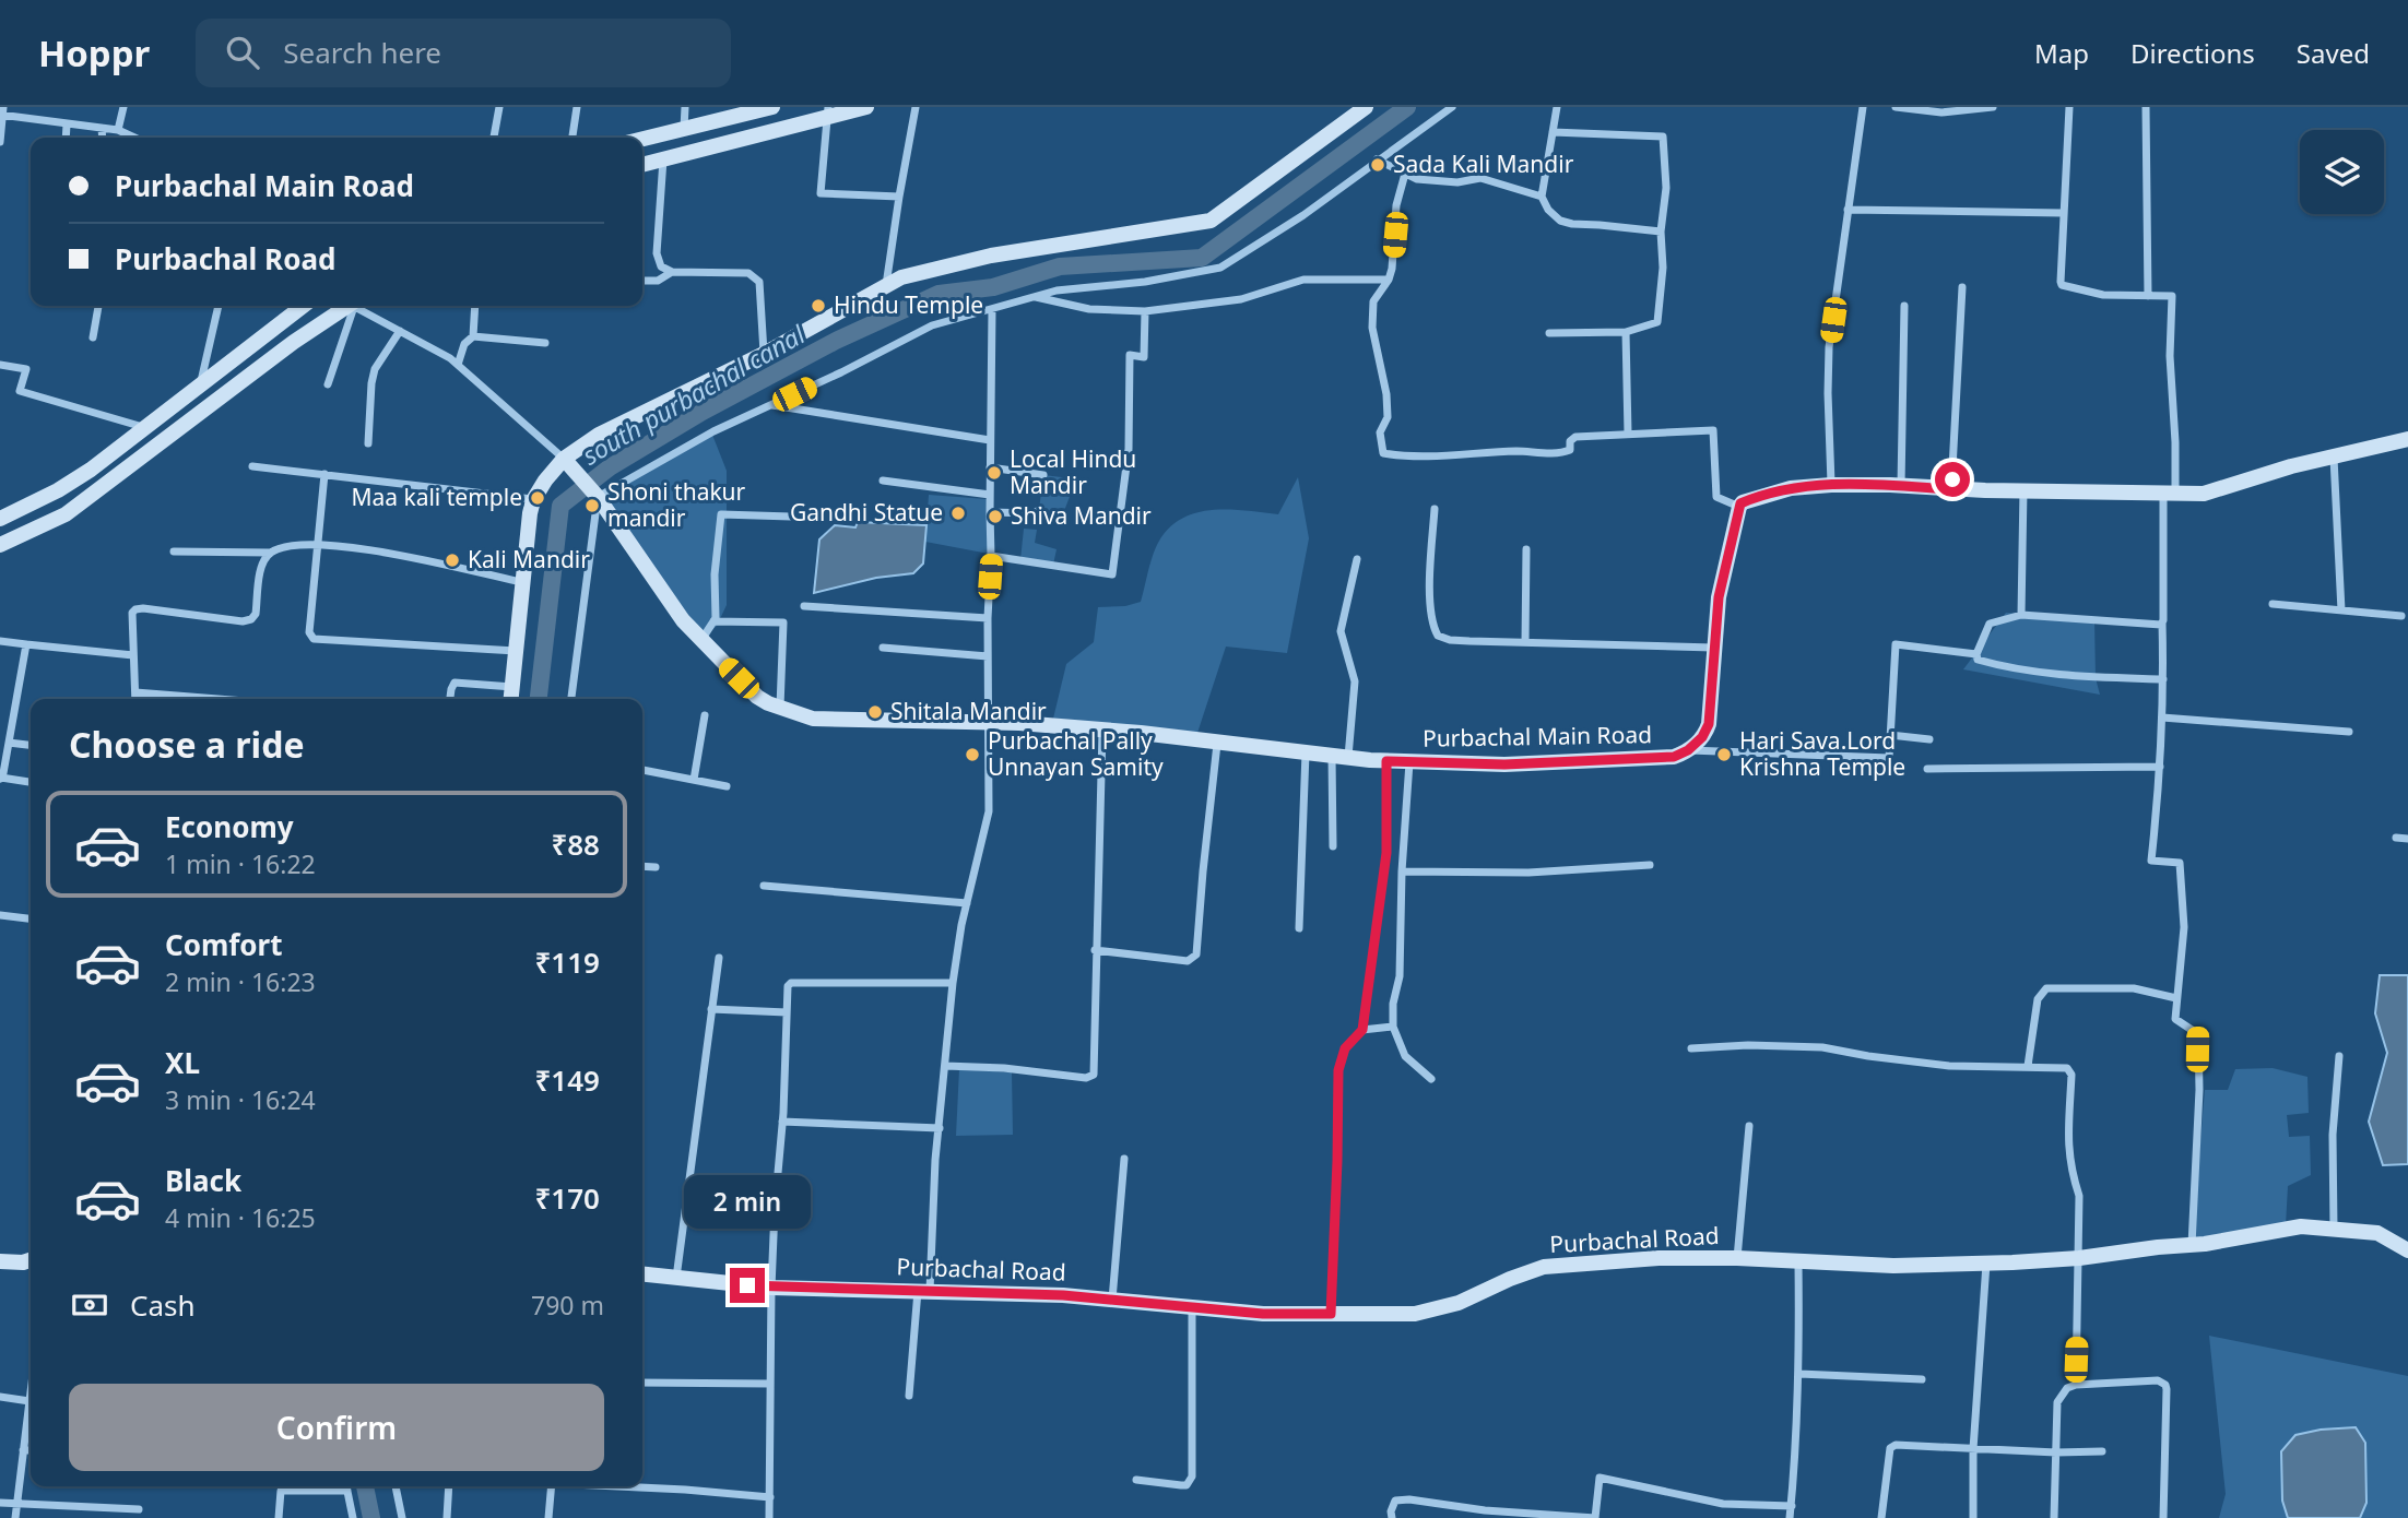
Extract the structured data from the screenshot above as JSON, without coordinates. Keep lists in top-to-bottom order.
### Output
{
  "streets": {
    "street": ["Purbachal Main Road", "Purbachal Road"]
  },
  "water": ["south purbachal canal"],
  "places": [
    "Sada Kali Mandir",
    "Hindu Temple",
    "Local Hindu Mandir",
    "Maa kali temple",
    "Shoni thakur mandir",
    "Gandhi Statue",
    "Shiva Mandir",
    "Kali Mandir",
    "Shitala Mandir",
    "Purbachal Pally Unnayan Samity",
    "Hari Sava.Lord Krishna Temple"
  ],
  "page": {
    "header": "Hoppr",
    "search": "Search here",
    "nav": ["Map", "Directions", "Saved"],
    "banner": ["Purbachal Main Road", "Purbachal Road"],
    "heading": "Choose a ride",
    "list": [
      {
        "name": "Economy",
        "note": "1 min · 16:22",
        "value": "₹88"
      },
      {
        "name": "Comfort",
        "note": "2 min · 16:23",
        "value": "₹119"
      },
      {
        "name": "XL",
        "note": "3 min · 16:24",
        "value": "₹149"
      },
      {
        "name": "Black",
        "note": "4 min · 16:25",
        "value": "₹170"
      }
    ],
    "bubble": "2 min",
    "pay": ["Cash", "790 m"],
    "buttons": "Confirm"
  }
}
